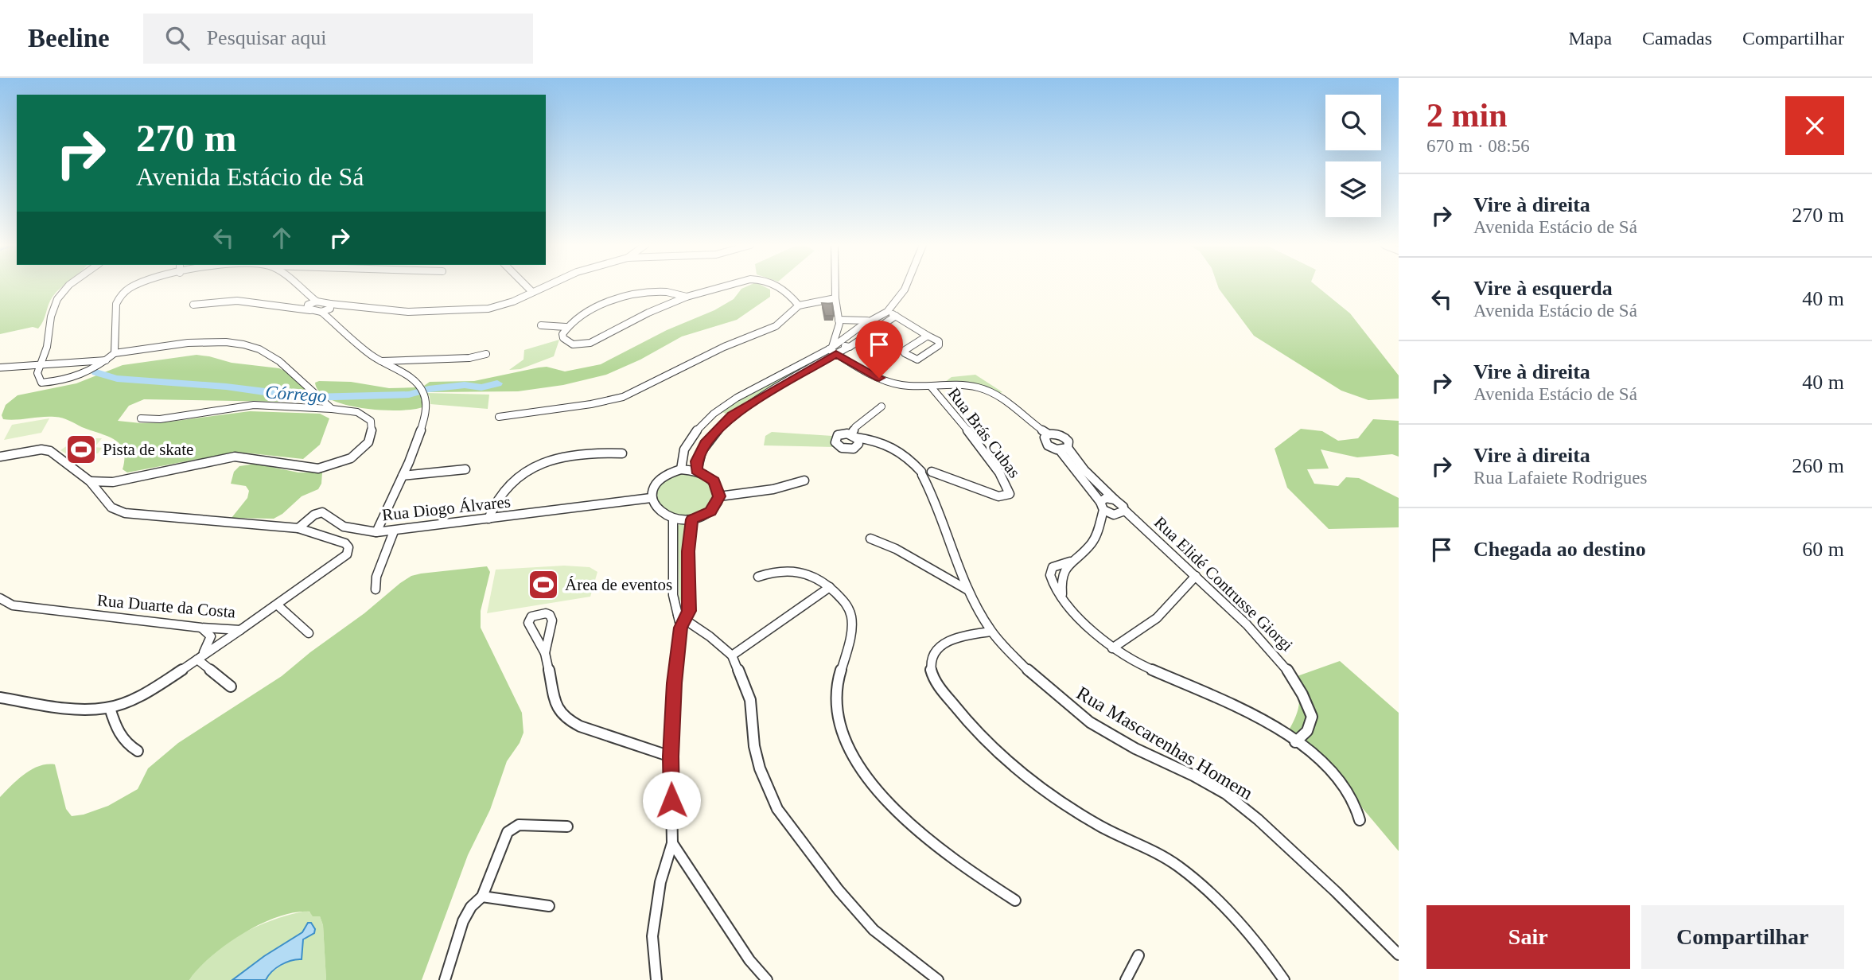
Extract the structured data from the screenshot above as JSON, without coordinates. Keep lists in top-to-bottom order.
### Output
{
  "streets": {
    "street": [
      "Rua Brás Cubas",
      "Rua Diogo Álvares",
      "Rua Elidé Contrusse Giorgi",
      "Rua Duarte da Costa",
      "Rua Mascarenhas Homem"
    ]
  },
  "crossings": [
    ["Rua Brás Cubas", "Rua Mascarenhas Homem"]
  ],
  "water": ["Córrego"],
  "places": {
    "sports": ["Pista de skate", "Área de eventos"]
  },
  "page": {
    "header": "Beeline",
    "search": "Pesquisar aqui",
    "nav": ["Mapa", "Camadas", "Compartilhar"],
    "heading": ["2 min", "670 m · 08:56"],
    "turn": ["270 m", "Avenida Estácio de Sá"],
    "list": [
      {
        "name": "Vire à direita",
        "note": "Avenida Estácio de Sá",
        "value": "270 m"
      },
      {
        "name": "Vire à esquerda",
        "note": "Avenida Estácio de Sá",
        "value": "40 m"
      },
      {
        "name": "Vire à direita",
        "note": "Avenida Estácio de Sá",
        "value": "40 m"
      },
      {
        "name": "Vire à direita",
        "note": "Rua Lafaiete Rodrigues",
        "value": "260 m"
      },
      {
        "name": "Chegada ao destino",
        "value": "60 m"
      }
    ],
    "buttons": ["Sair", "Compartilhar"]
  }
}
